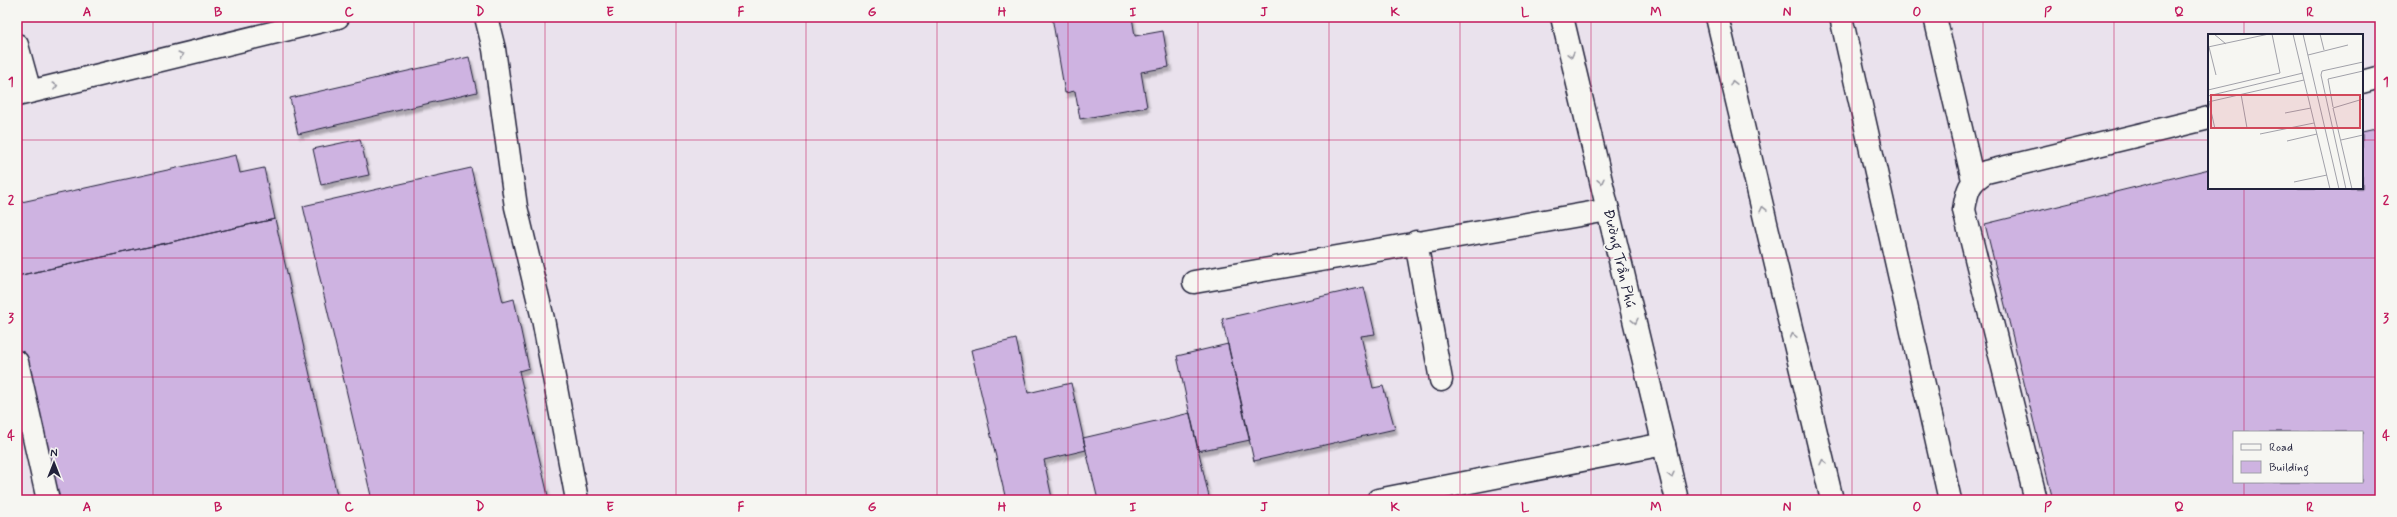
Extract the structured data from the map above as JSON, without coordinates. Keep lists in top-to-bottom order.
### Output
{
  "streets": {
    "main road": ["Đường Trần Phú"]
  },
  "legend": ["Road", "Building"],
  "north": "top",
  "grid": {
    "columns": [
      "A",
      "B",
      "C",
      "D",
      "E",
      "F",
      "G",
      "H",
      "I",
      "J",
      "K",
      "L",
      "M",
      "N",
      "O",
      "P",
      "Q",
      "R"
    ],
    "rows": [
      "1",
      "2",
      "3",
      "4"
    ]
  }
}
